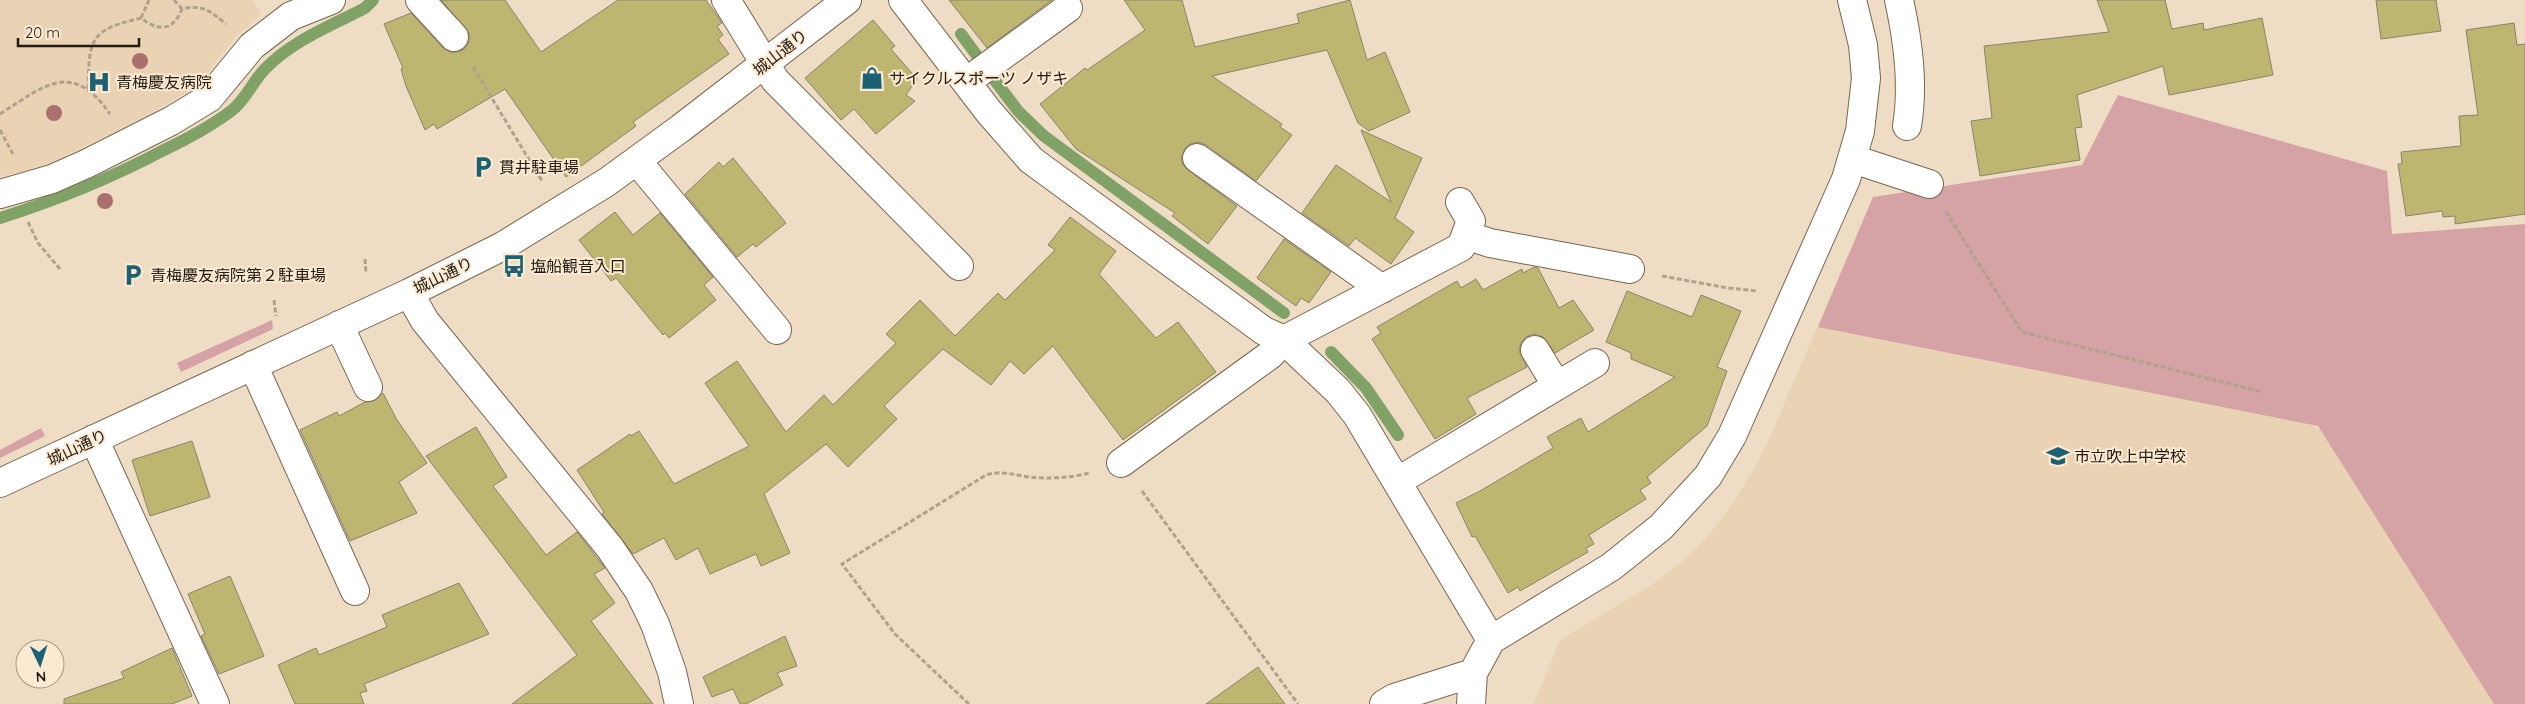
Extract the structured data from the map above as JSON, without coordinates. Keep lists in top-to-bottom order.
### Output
{
  "streets": {
    "street": ["城山通り"]
  },
  "places": {
    "shop": ["サイクルスポーツ ノザキ"],
    "hospital": ["青梅慶友病院"],
    "parking": ["貫井駐車場", "青梅慶友病院第２駐車場"],
    "bus stop": ["塩船観音入口"],
    "school or university": ["市立吹上中学校"]
  },
  "scale_bar": "20 m",
  "north": "bottom"
}
